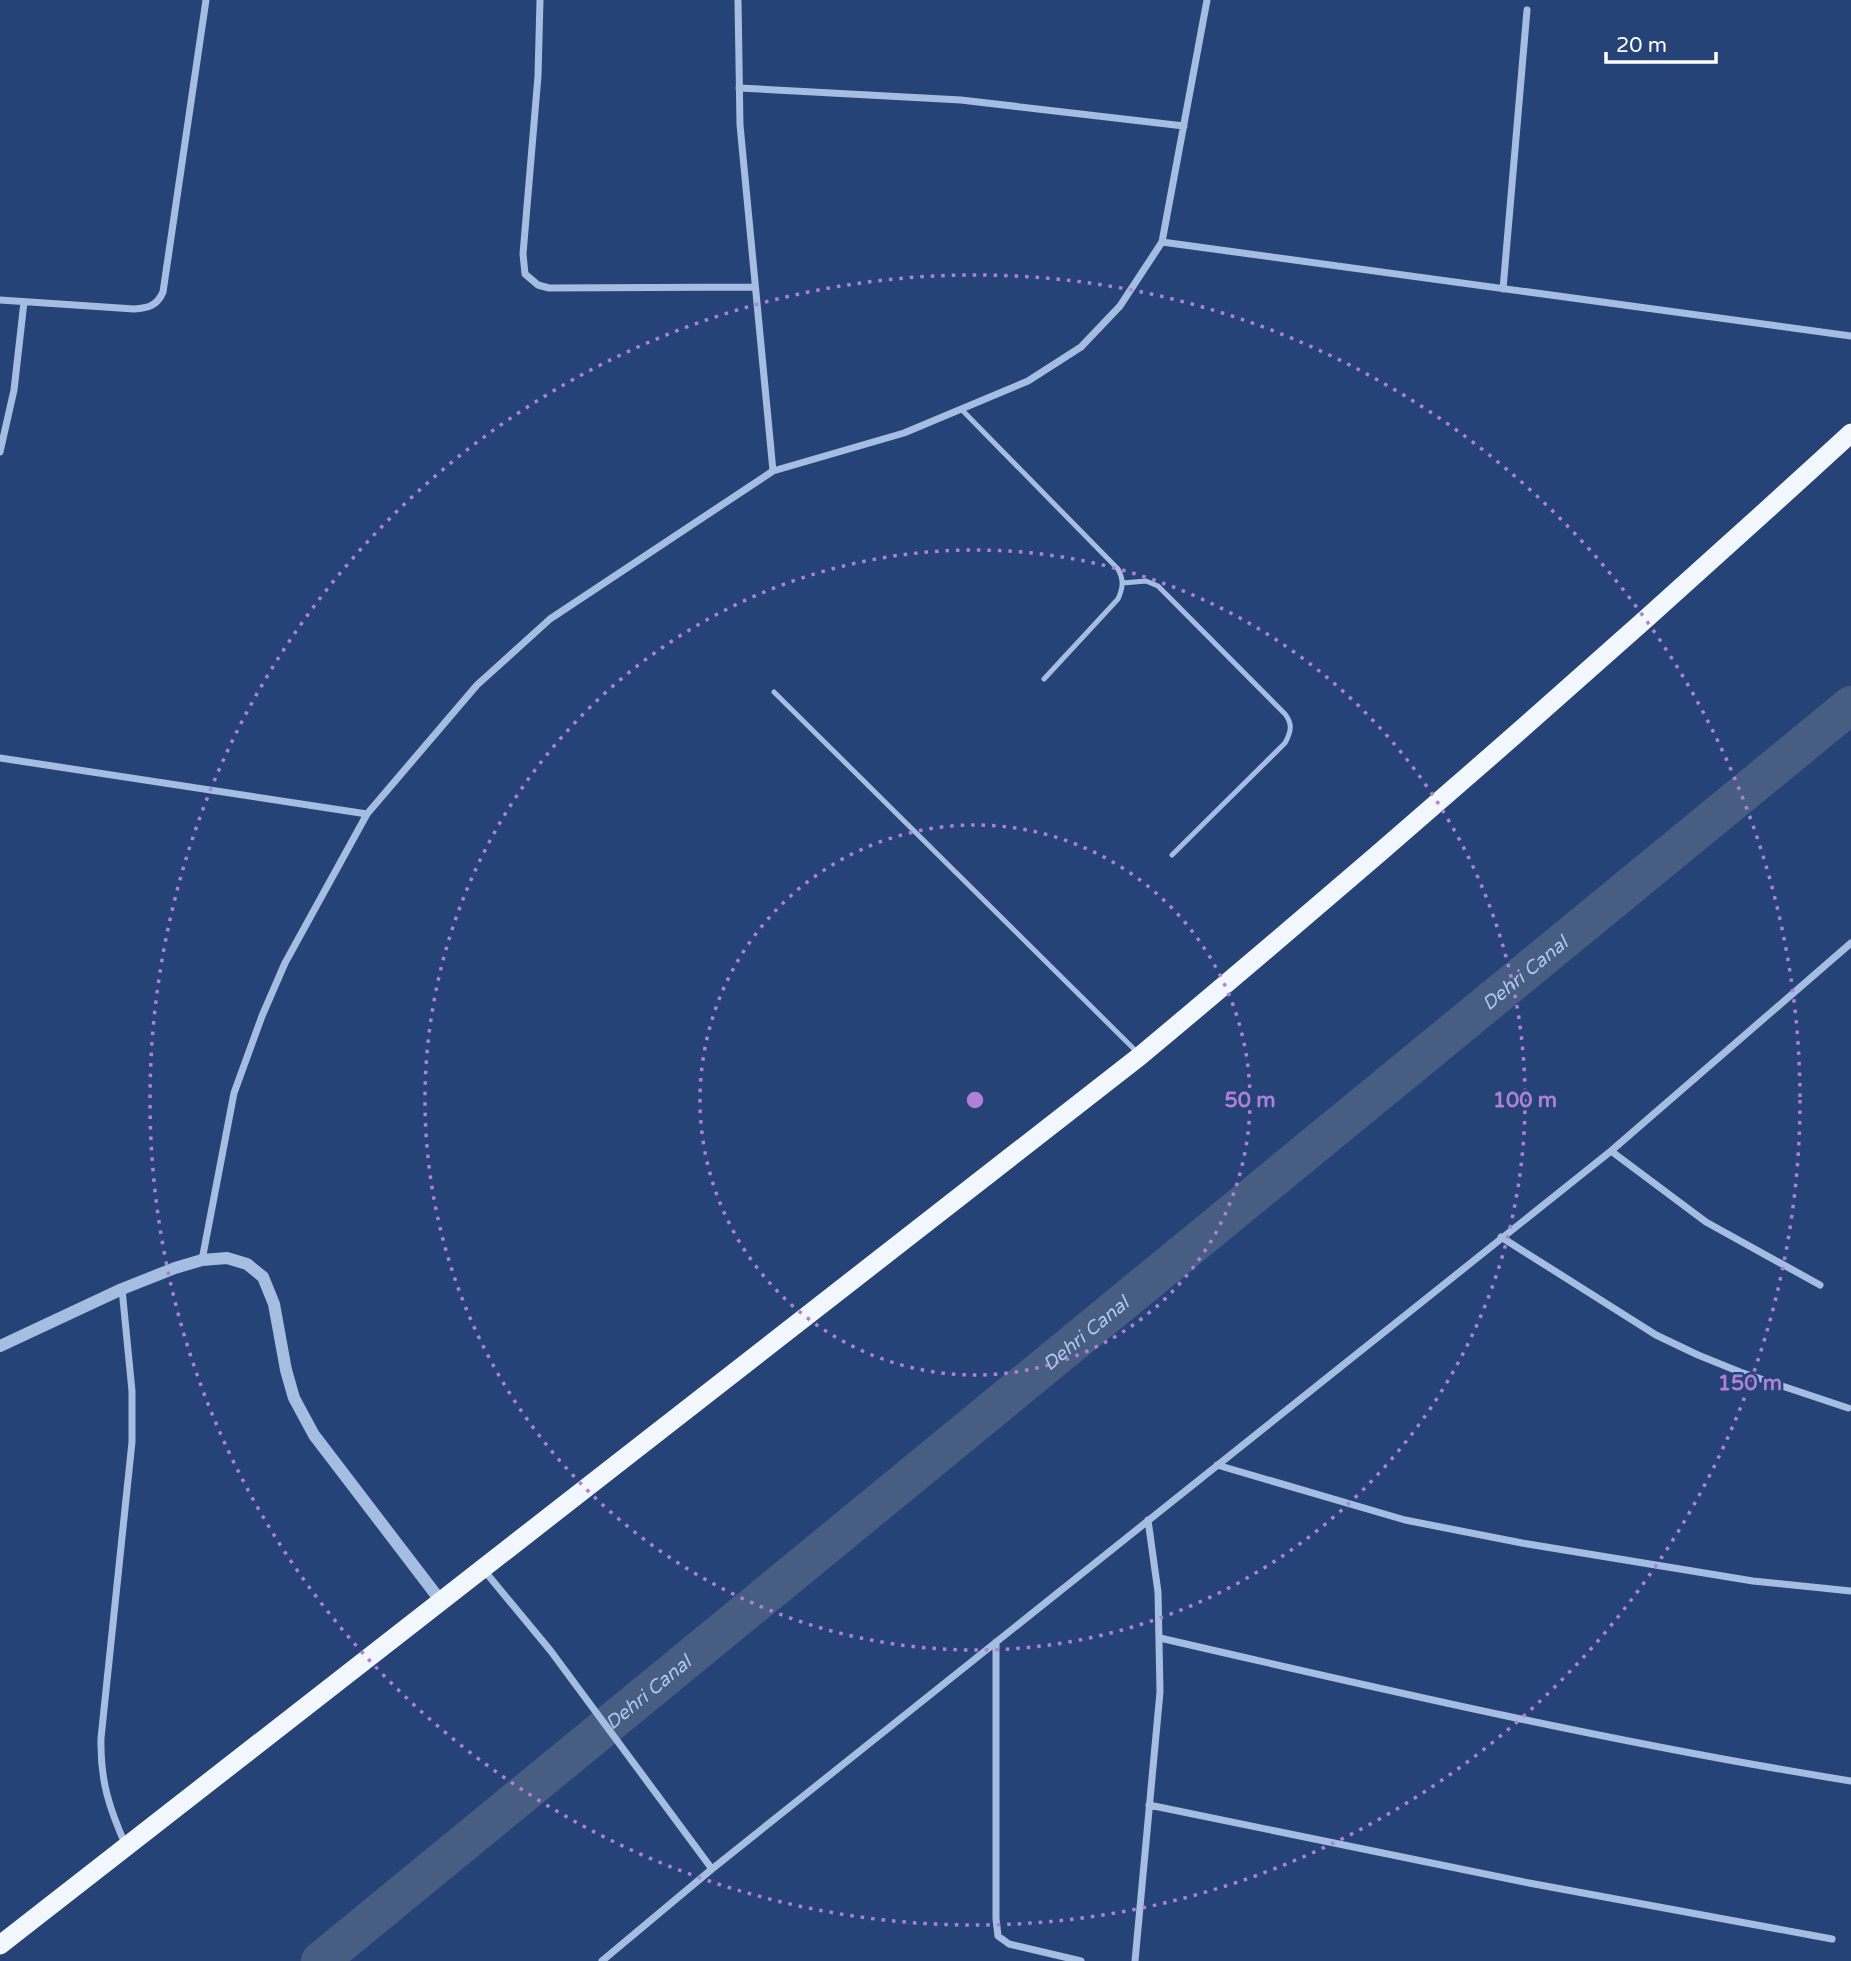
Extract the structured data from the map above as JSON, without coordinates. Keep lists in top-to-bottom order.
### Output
{
  "water": ["Dehri Canal"],
  "scale_bar": "20 m",
  "rings": ["50 m", "100 m", "150 m"]
}
